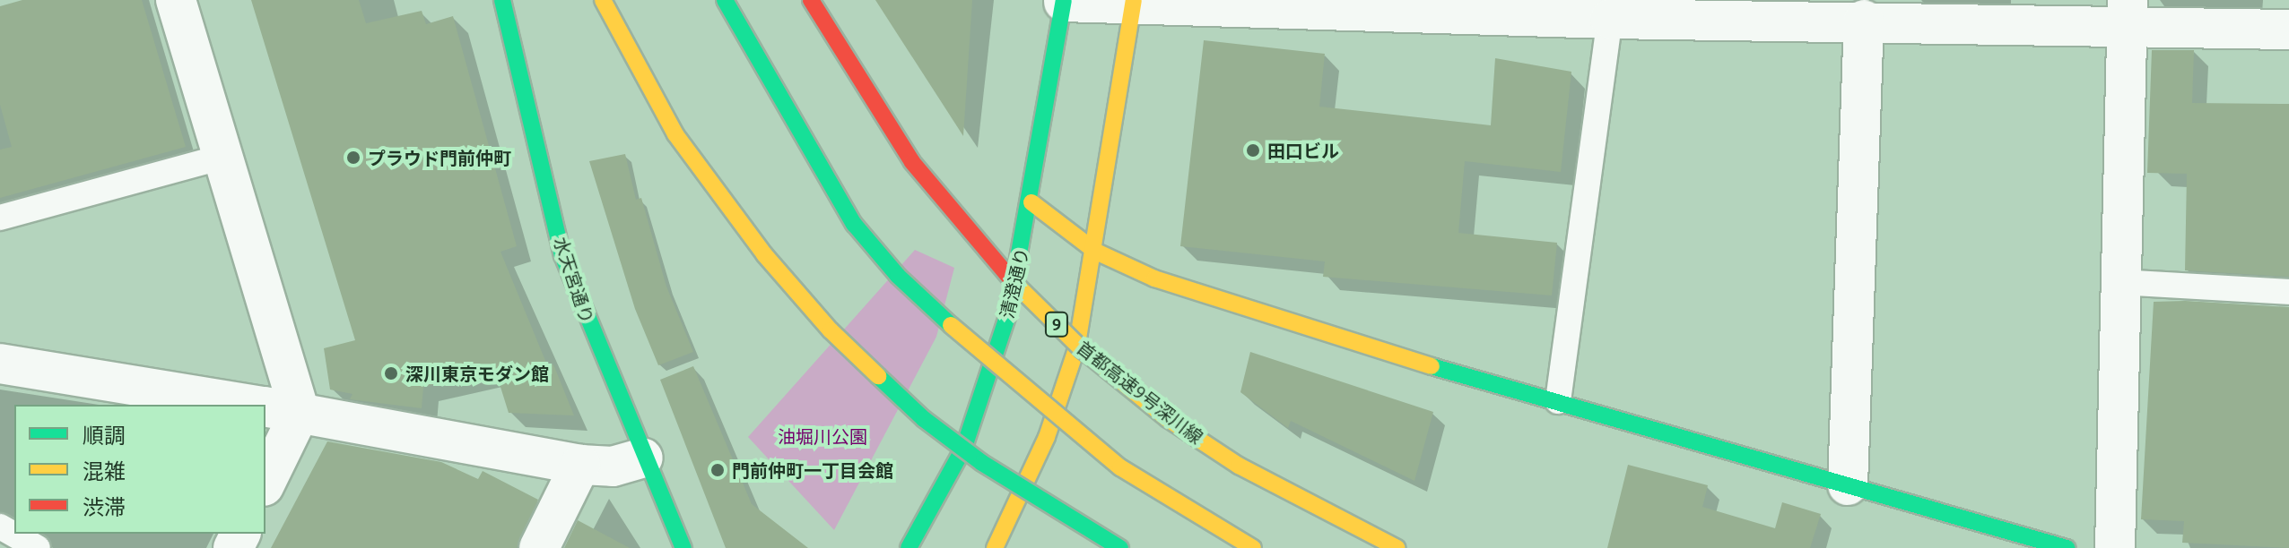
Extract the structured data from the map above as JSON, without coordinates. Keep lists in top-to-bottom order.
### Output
{
  "streets": {
    "main road": [
      "水天宮通り",
      "清澄通り",
      "9",
      "首都高速9号深川線"
    ]
  },
  "parks": ["油堀川公園"],
  "places": [
    "田口ビル",
    "プラウド門前仲町",
    "深川東京モダン館",
    "門前仲町一丁目会館"
  ],
  "legend": ["順調", "混雑", "渋滞"]
}
